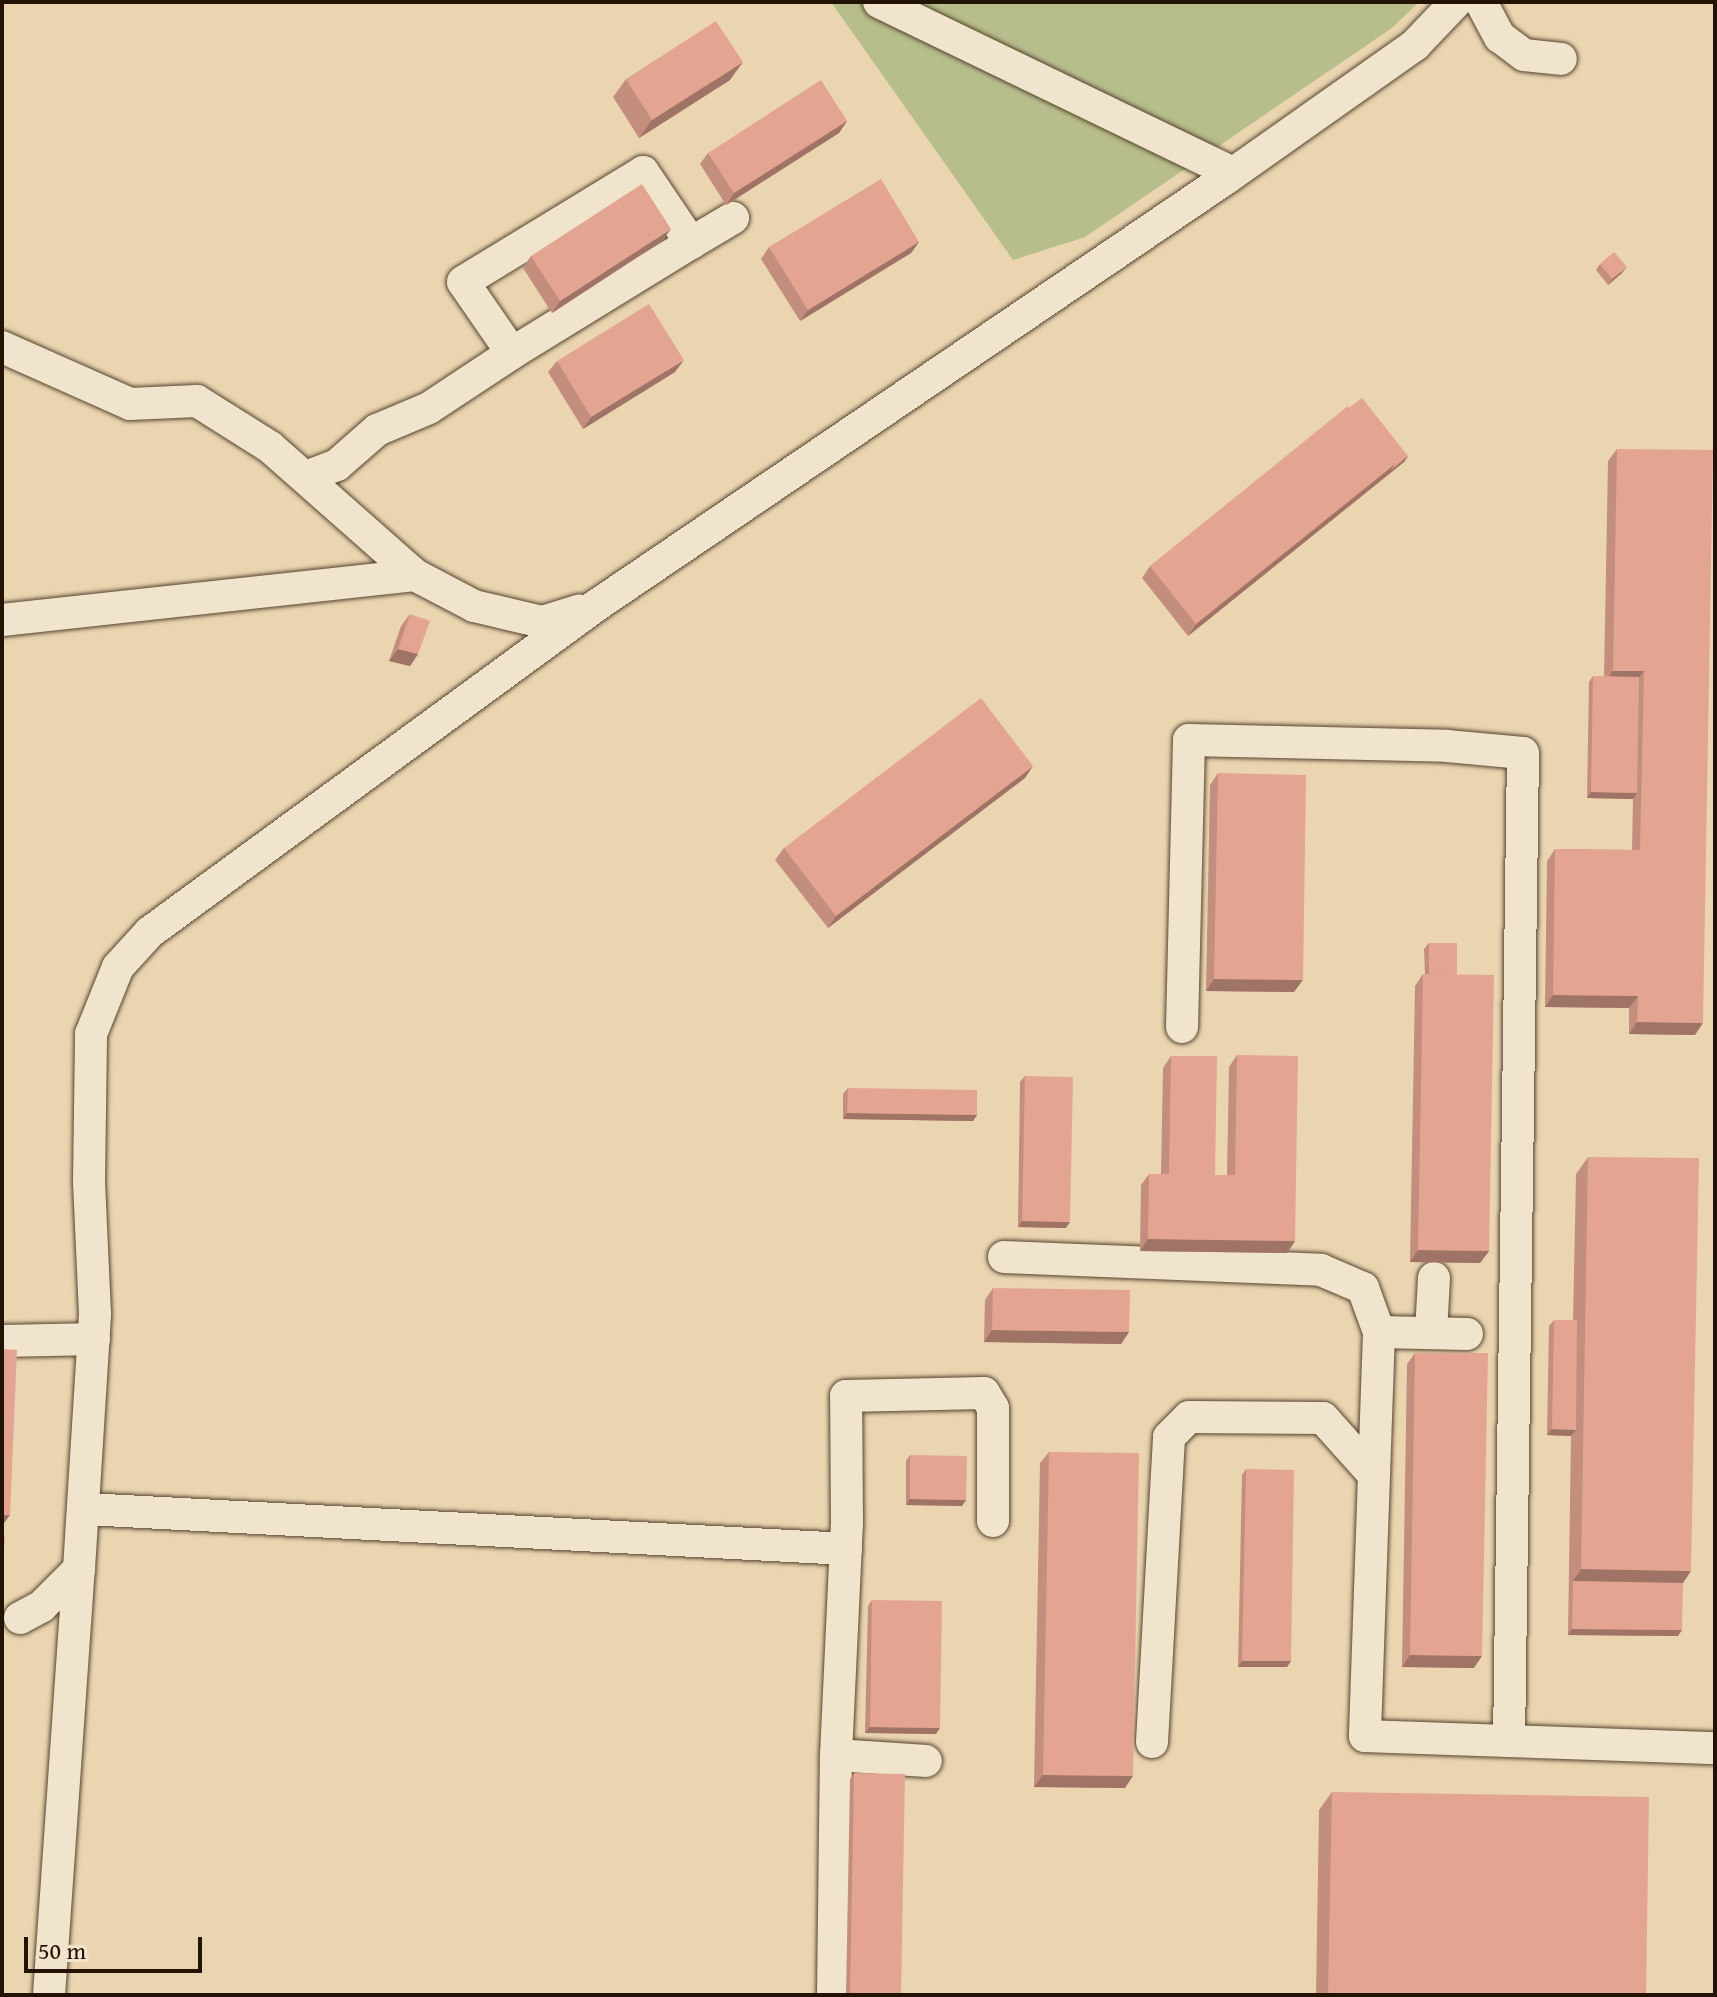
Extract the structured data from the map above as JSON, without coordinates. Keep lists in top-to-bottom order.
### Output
{
  "scale_bar": "50 m"
}
